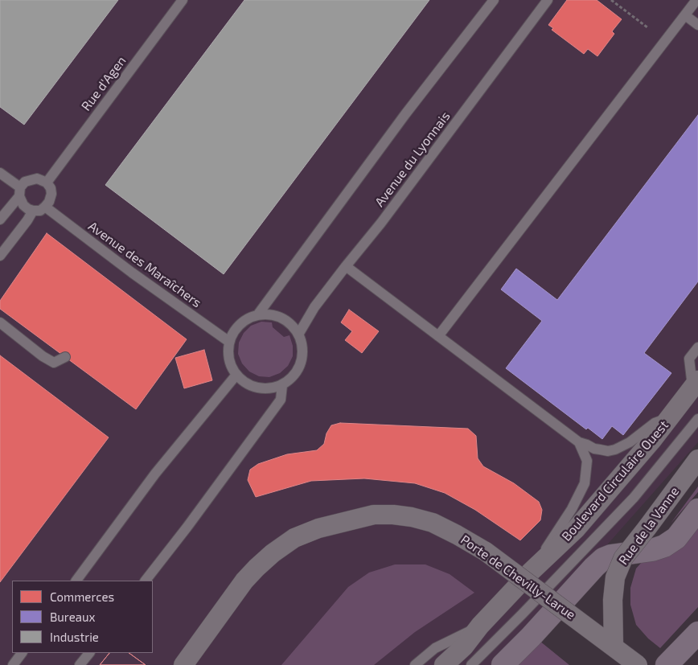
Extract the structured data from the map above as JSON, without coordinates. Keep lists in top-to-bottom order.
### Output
{
  "streets": {
    "street": ["Boulevard Circulaire Ouest", "Rue de la Vanne", "Porte de Chevilly-Larue"],
    "lane": ["Rue d'Agen", "Avenue du Lyonnais", "Avenue des Maraîchers"]
  },
  "crossings": [
    ["Rue d'Agen", "Avenue des Maraîchers"],
    ["Avenue du Lyonnais", "Avenue des Maraîchers"],
    ["Rue de la Vanne", "Porte de Chevilly-Larue"]
  ],
  "legend": ["Commerces", "Bureaux", "Industrie"]
}
